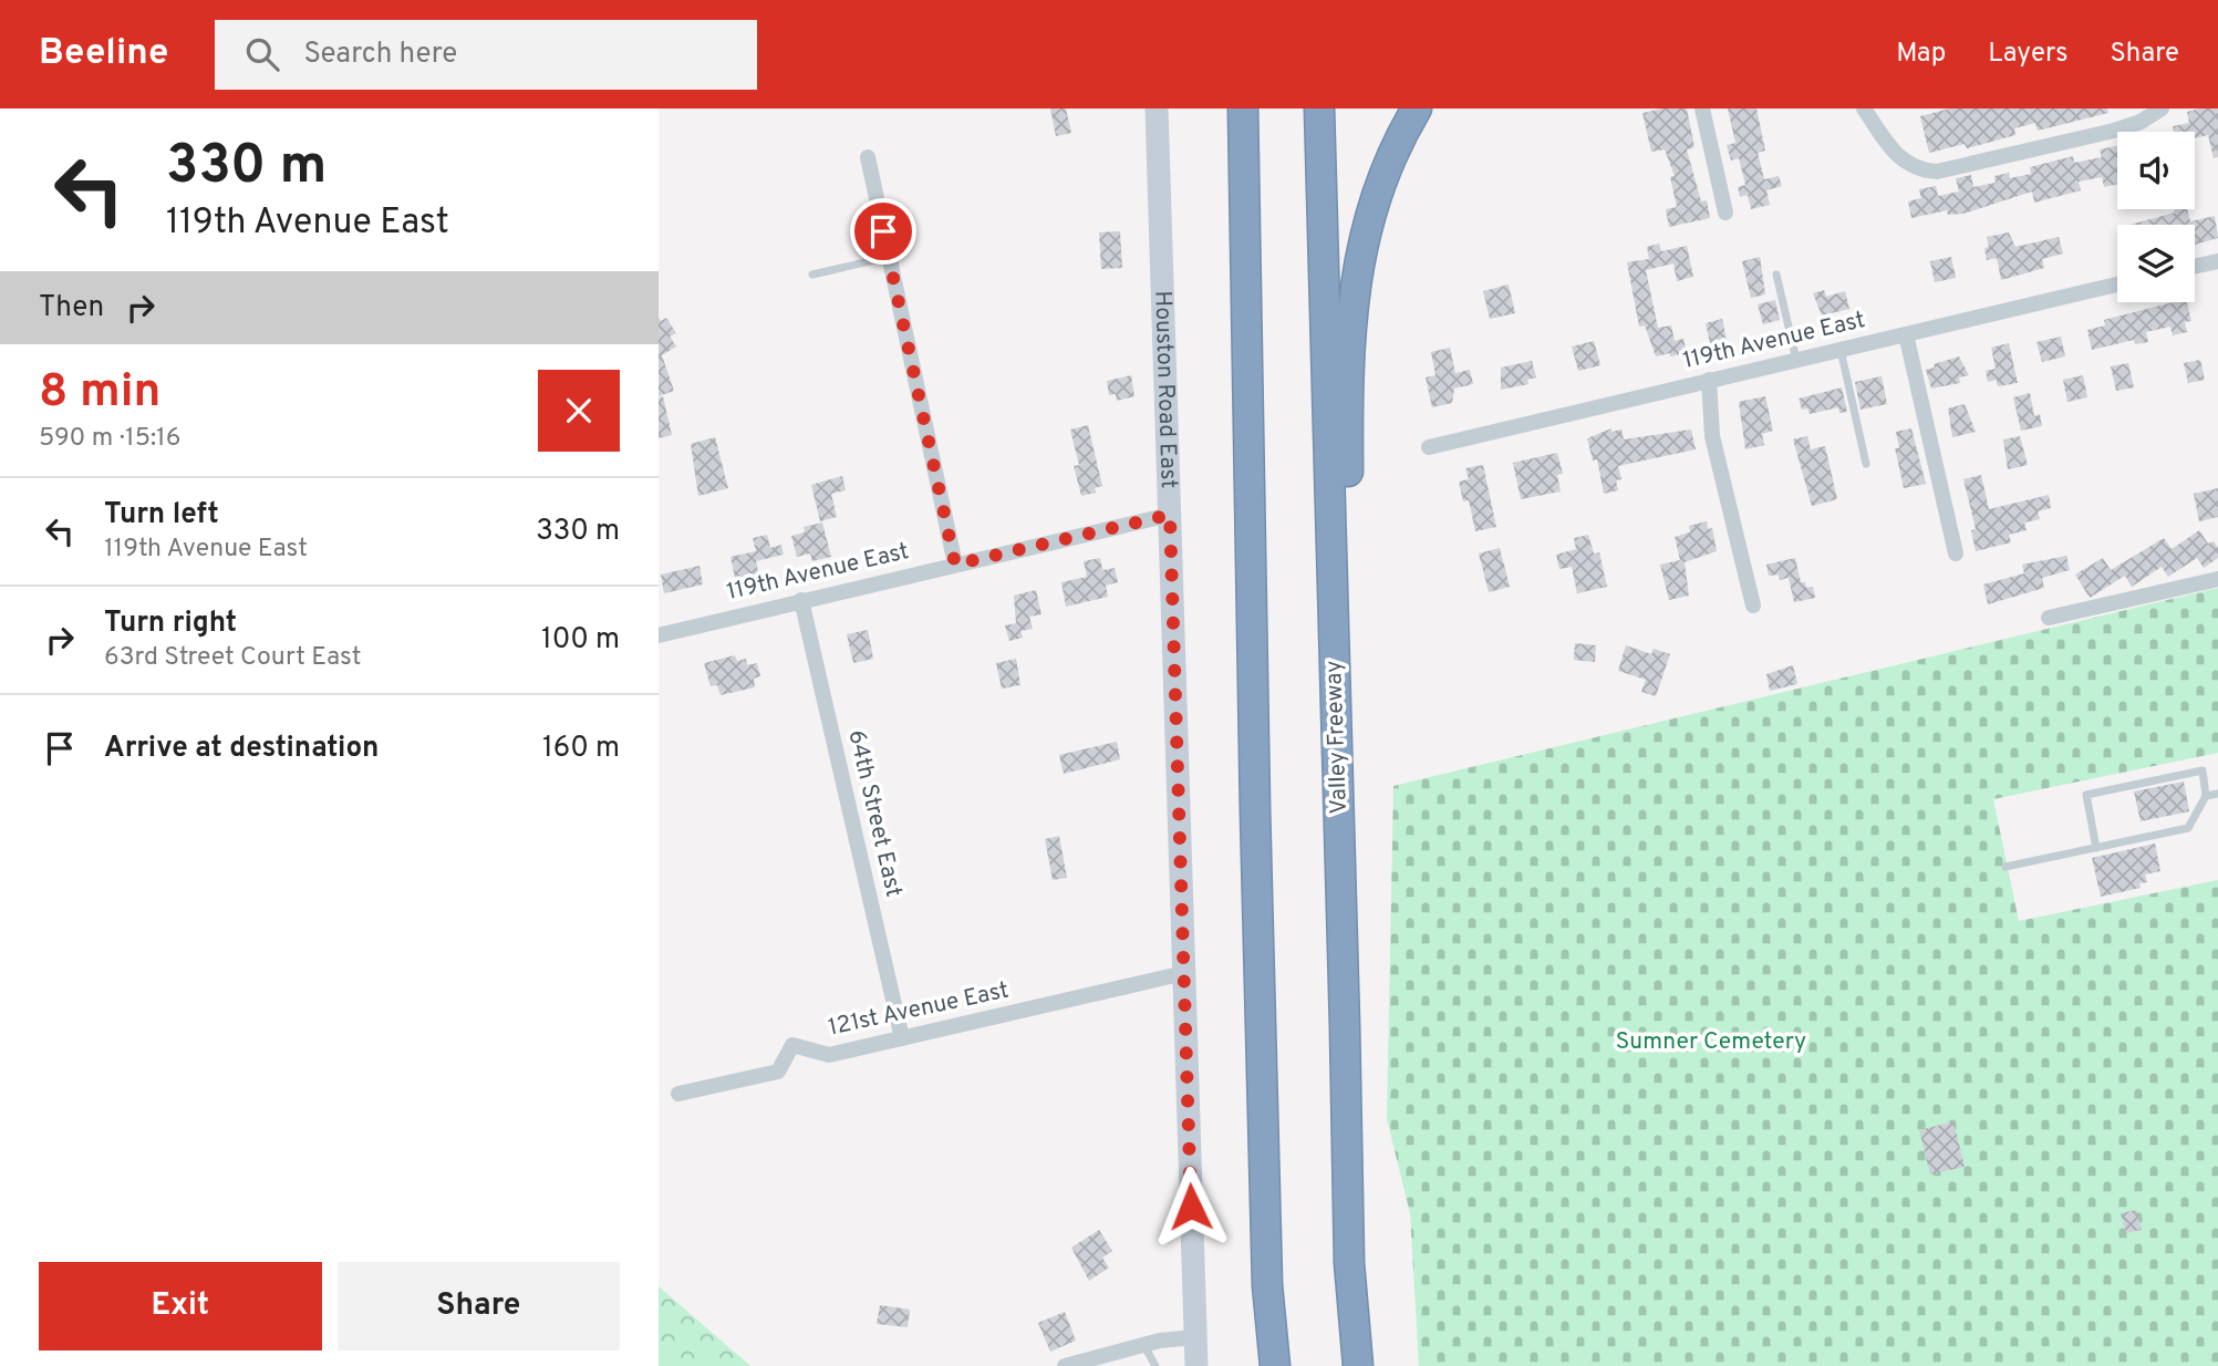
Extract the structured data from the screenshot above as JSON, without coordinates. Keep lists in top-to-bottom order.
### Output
{
  "streets": {
    "highway": ["Valley Freeway"],
    "street": [
      "119th Avenue East",
      "Houston Road East",
      "64th Street East",
      "121st Avenue East"
    ]
  },
  "crossings": [
    ["119th Avenue East", "Houston Road East"],
    ["119th Avenue East", "64th Street East"],
    ["Houston Road East", "121st Avenue East"],
    ["64th Street East", "121st Avenue East"]
  ],
  "parks": ["Sumner Cemetery"],
  "page": {
    "header": "Beeline",
    "search": "Search here",
    "nav": ["Map", "Layers", "Share"],
    "turn": ["330 m", "119th Avenue East"],
    "then": "Then",
    "heading": ["8 min", "590 m · 15:16"],
    "list": [
      {
        "name": "Turn left",
        "note": "119th Avenue East",
        "value": "330 m"
      },
      {
        "name": "Turn right",
        "note": "63rd Street Court East",
        "value": "100 m"
      },
      {
        "name": "Arrive at destination",
        "value": "160 m"
      }
    ],
    "buttons": ["Exit", "Share"]
  }
}
